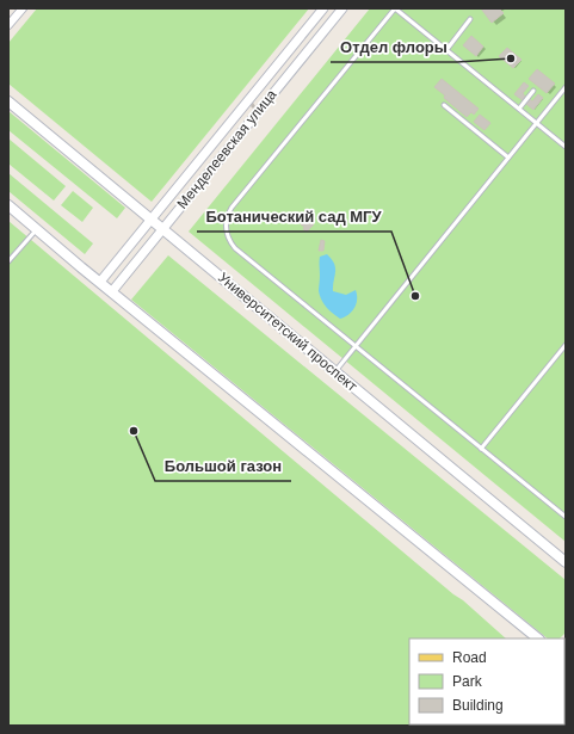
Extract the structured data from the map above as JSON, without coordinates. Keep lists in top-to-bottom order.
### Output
{
  "streets": {
    "main road": ["Университетский проспект"],
    "street": ["Менделеевская улица"]
  },
  "crossings": [
    ["Менделеевская улица", "Университетский проспект"]
  ],
  "places": ["Отдел флоры", "Ботанический сад МГУ", "Большой газон"],
  "legend": ["Road", "Park", "Building"]
}
